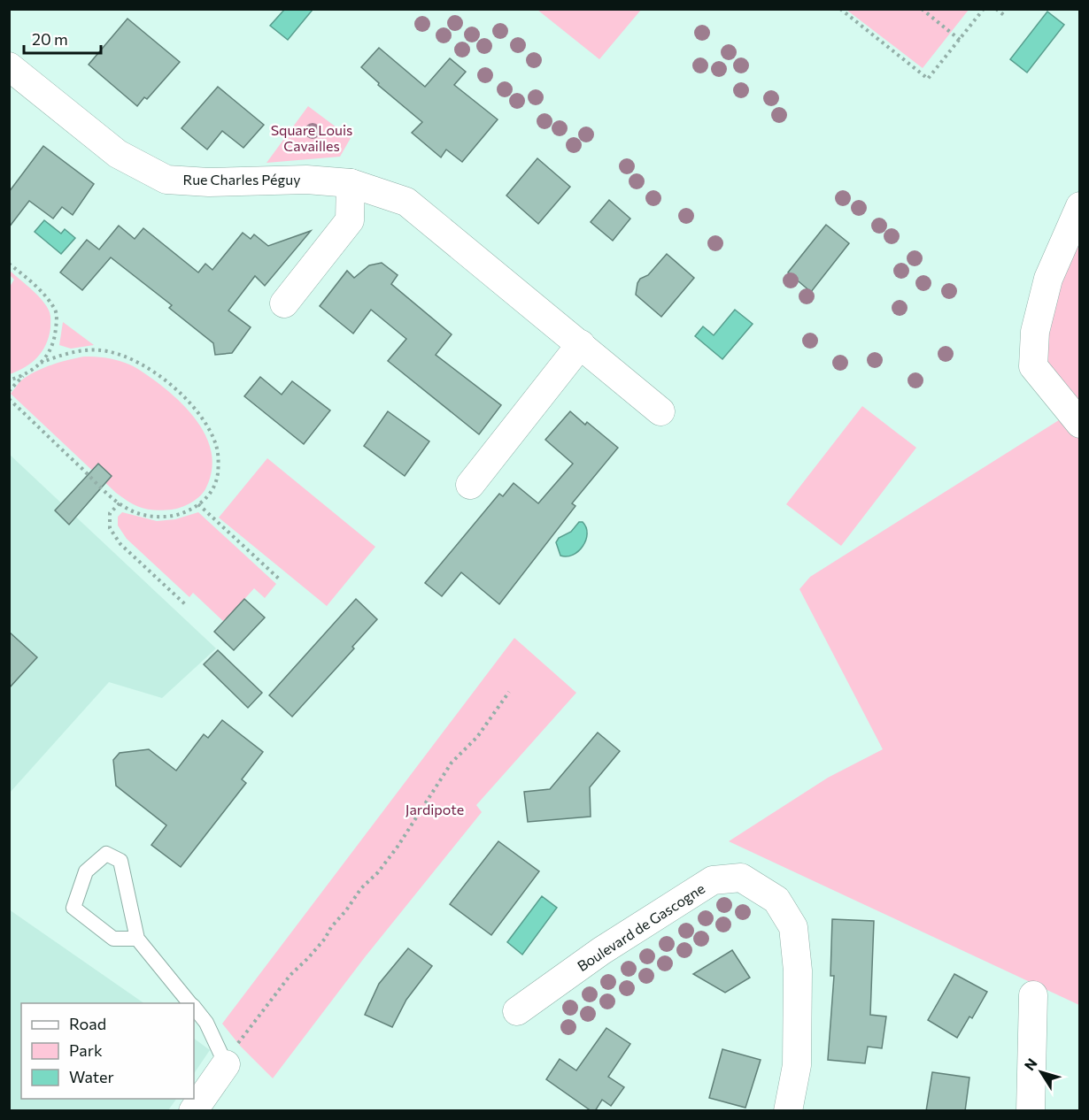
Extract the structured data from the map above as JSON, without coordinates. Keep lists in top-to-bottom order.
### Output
{
  "streets": {
    "street": ["Rue Charles Péguy", "Boulevard de Gascogne"]
  },
  "parks": ["Square Louis Cavailles", "Jardipote"],
  "legend": ["Road", "Park", "Water"],
  "scale_bar": "20 m",
  "north": "top left"
}
